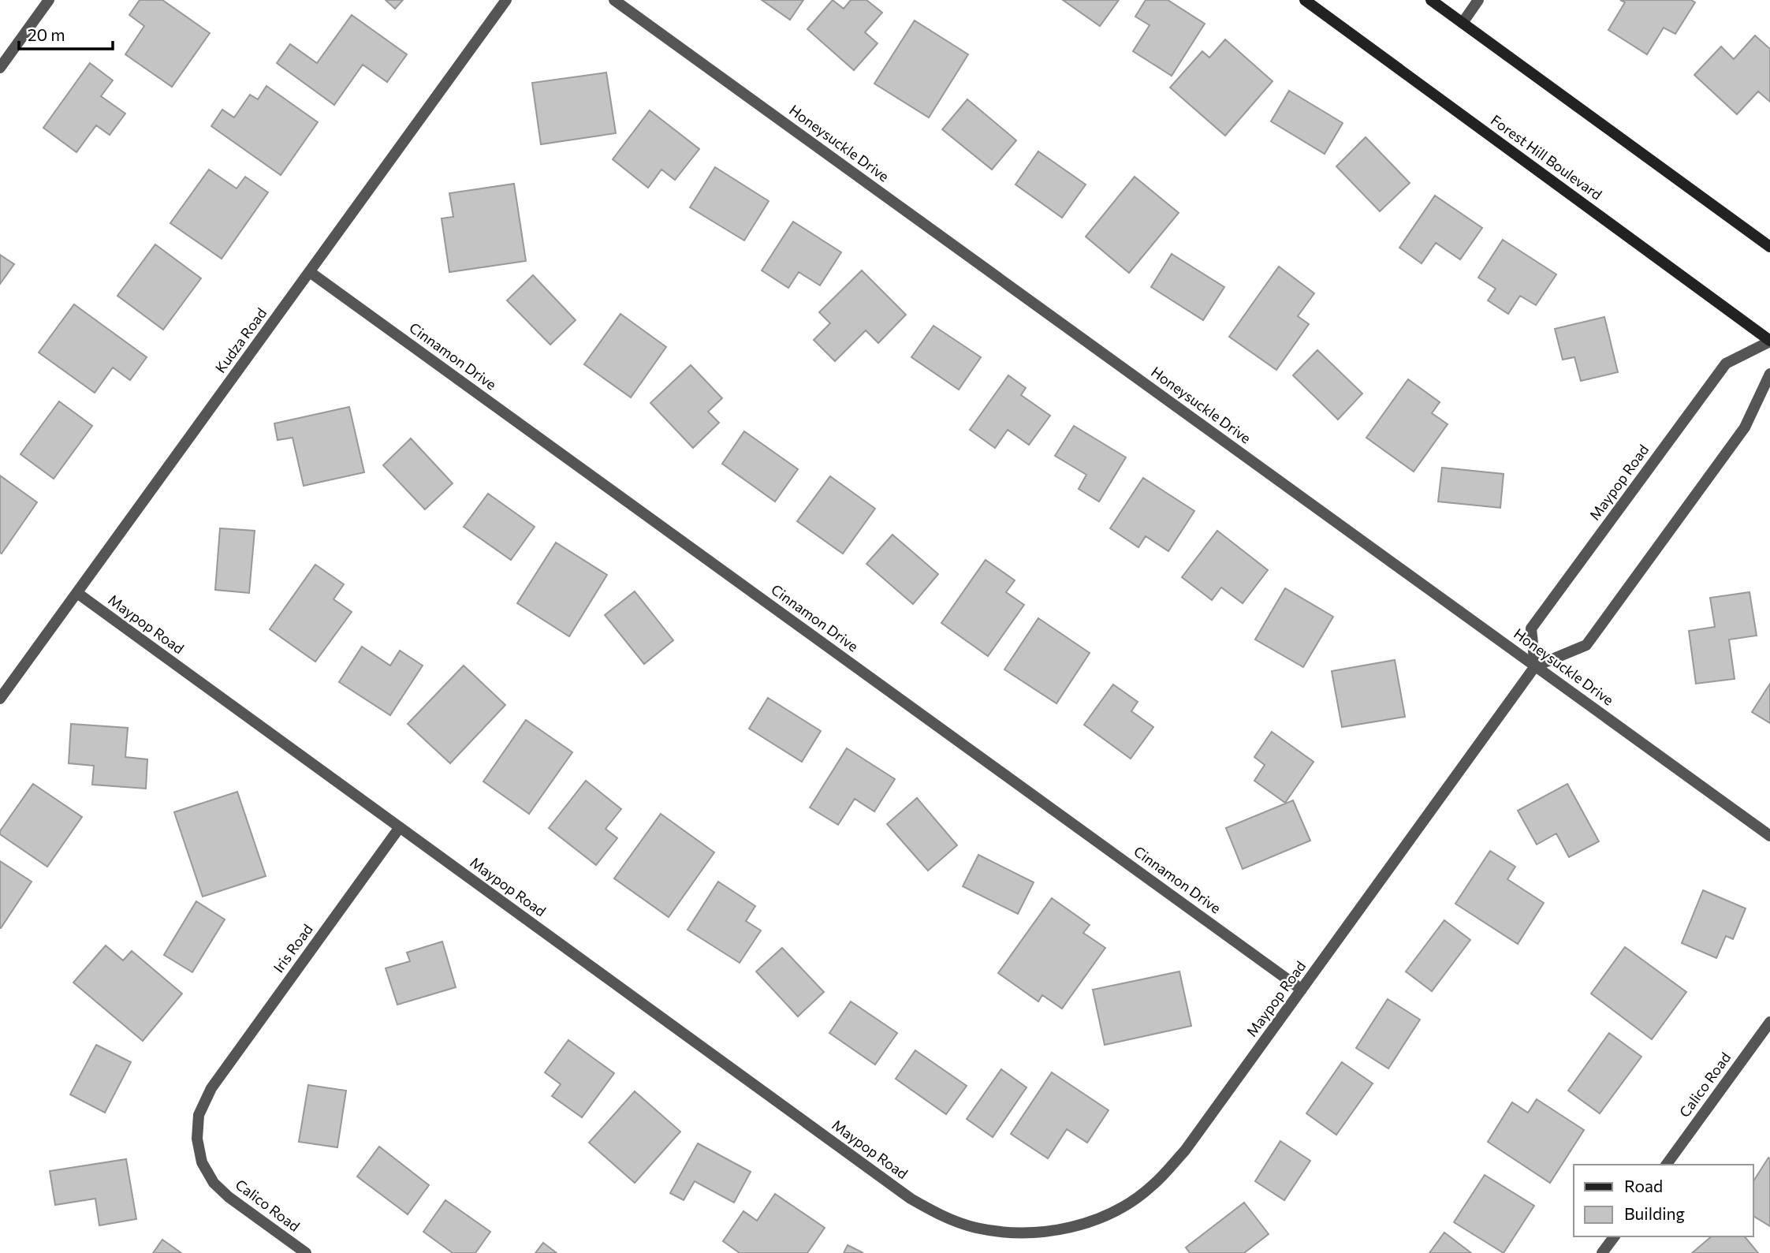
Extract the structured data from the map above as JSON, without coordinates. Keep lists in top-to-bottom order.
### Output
{
  "streets": {
    "main road": ["Forest Hill Boulevard"],
    "street": [
      "Honeysuckle Drive",
      "Kudza Road",
      "Cinnamon Drive",
      "Maypop Road",
      "Iris Road",
      "Calico Road"
    ]
  },
  "crossings": [
    ["Honeysuckle Drive", "Maypop Road"],
    ["Forest Hill Boulevard", "Maypop Road"],
    ["Kudza Road", "Cinnamon Drive"],
    ["Kudza Road", "Maypop Road"],
    ["Cinnamon Drive", "Maypop Road"],
    ["Maypop Road", "Iris Road"],
    ["Iris Road", "Calico Road"]
  ],
  "legend": ["Road", "Building"],
  "scale_bar": "20 m"
}
